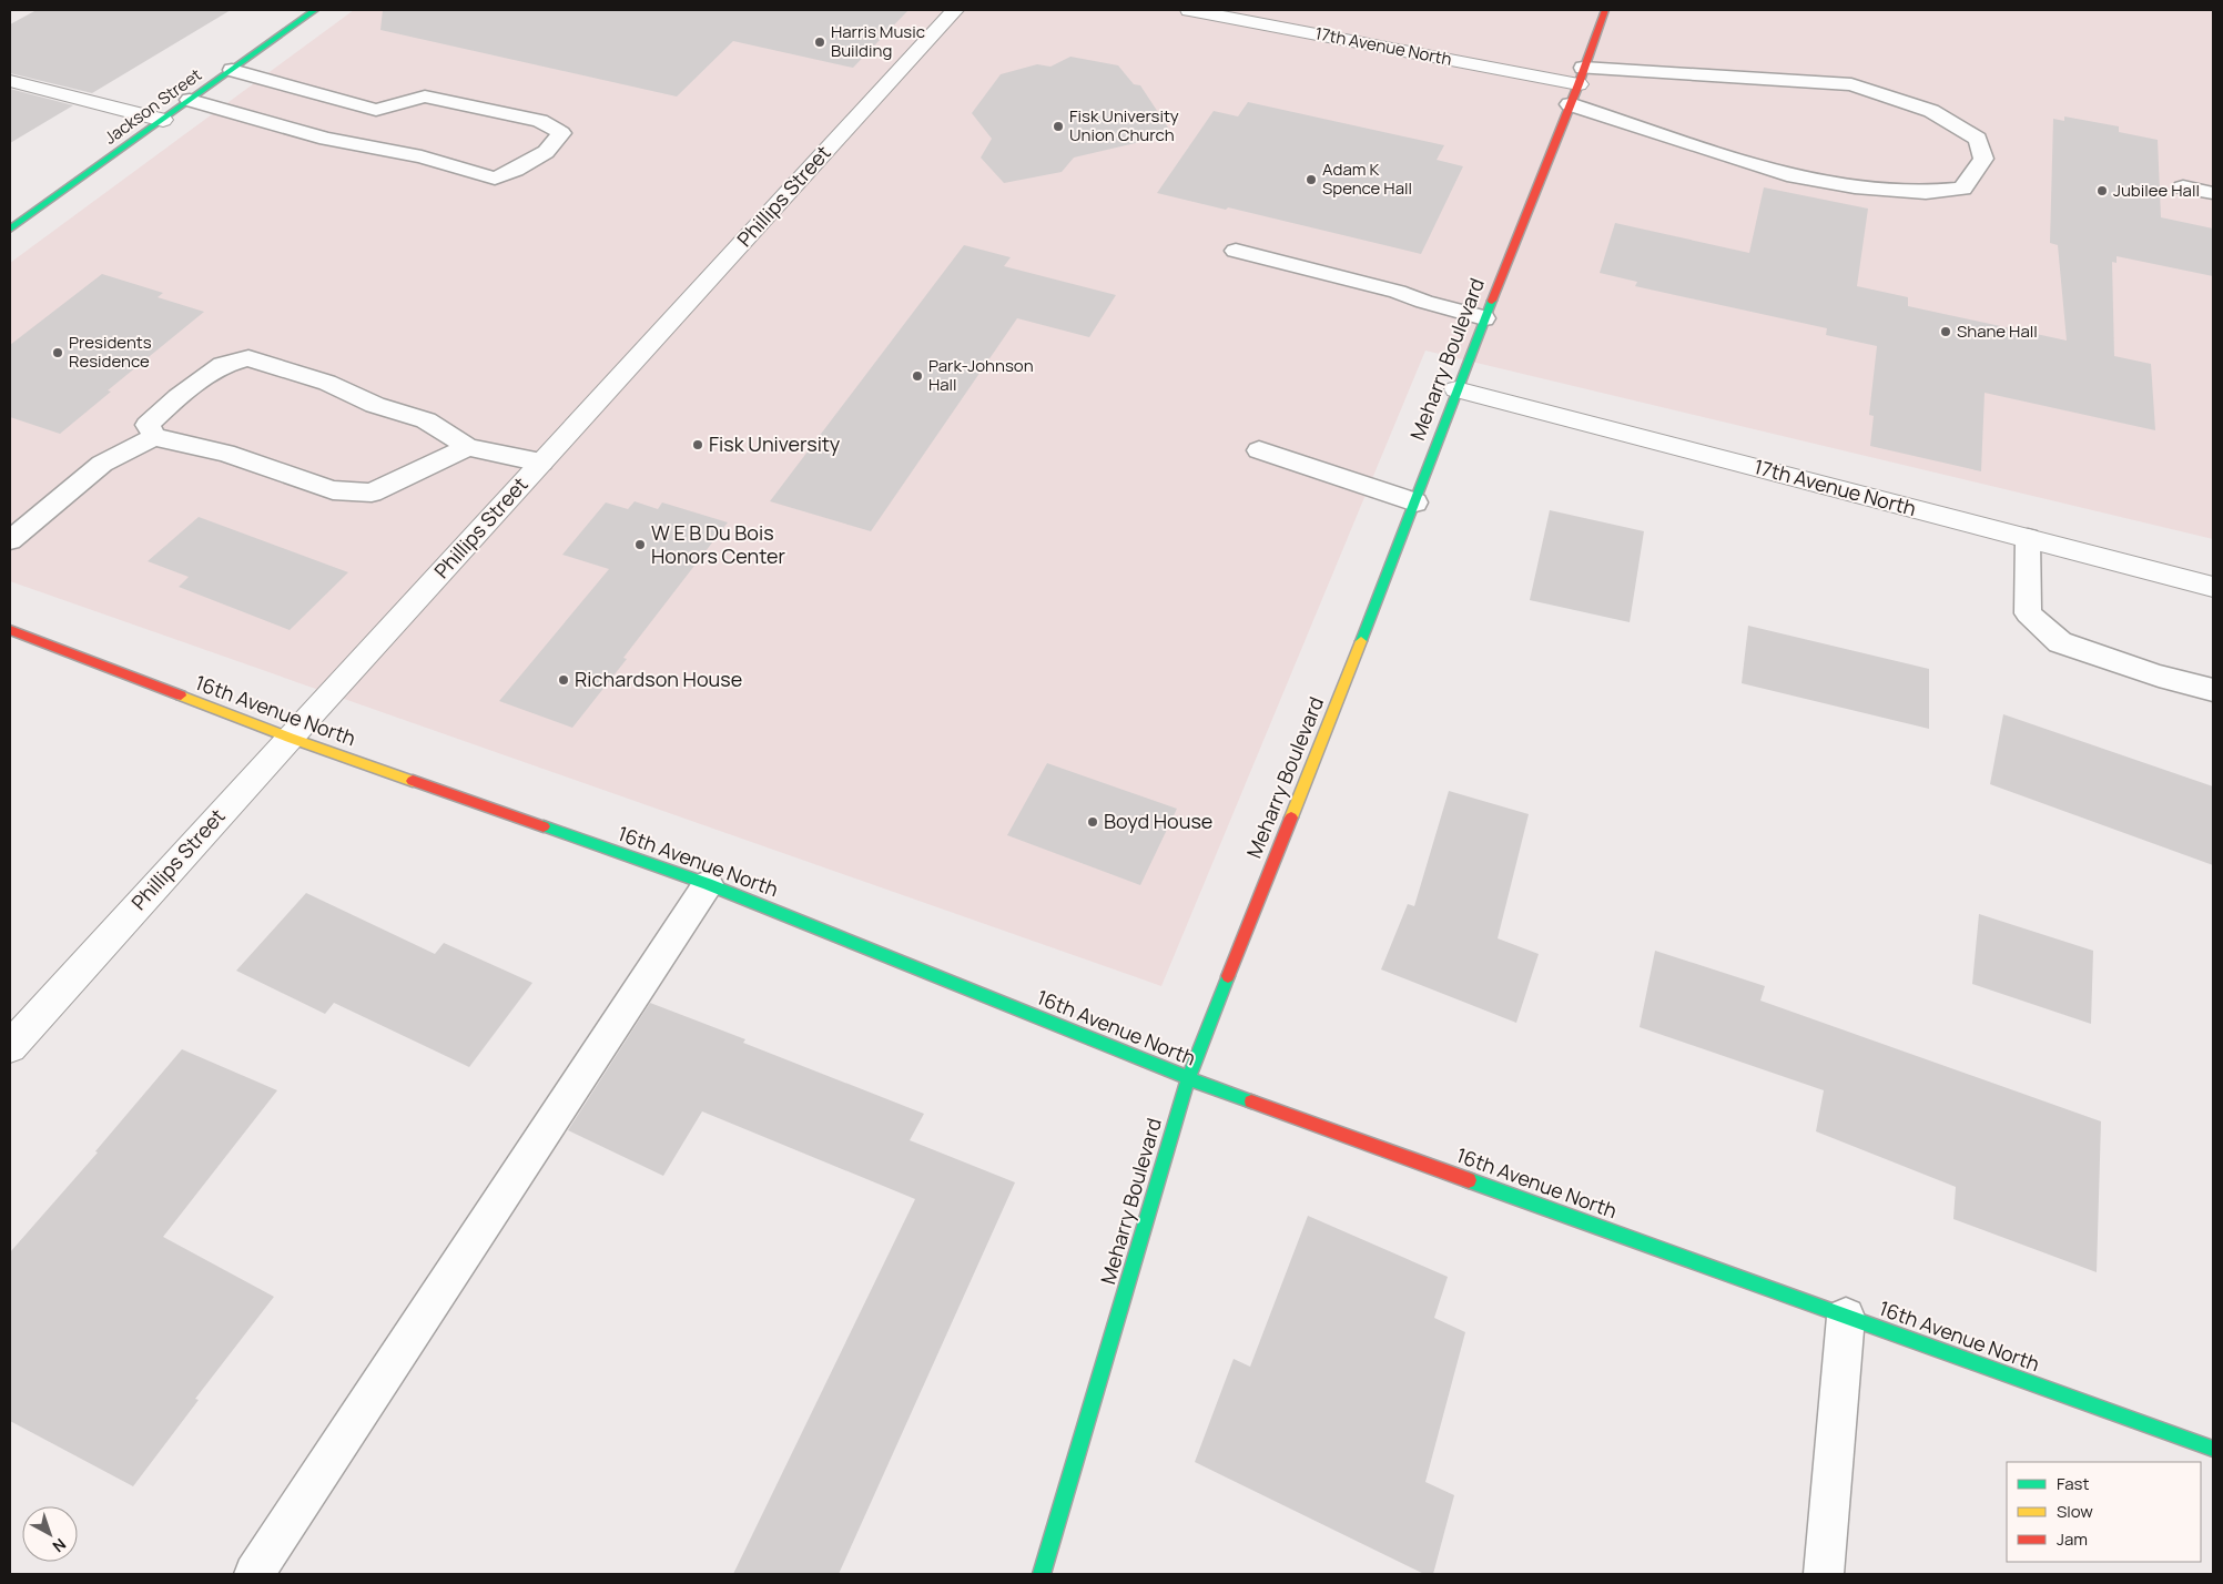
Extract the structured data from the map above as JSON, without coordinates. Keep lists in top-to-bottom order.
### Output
{
  "streets": {
    "street": [
      "17th Avenue North",
      "Jackson Street",
      "Phillips Street",
      "Meharry Boulevard",
      "16th Avenue North"
    ]
  },
  "crossings": [
    ["17th Avenue North", "Meharry Boulevard"],
    ["Phillips Street", "16th Avenue North"],
    ["Meharry Boulevard", "16th Avenue North"]
  ],
  "places": [
    "Harris Music Building",
    "Fisk University Union Church",
    "Adam K Spence Hall",
    "Jubilee Hall",
    "Shane Hall",
    "Presidents Residence",
    "Park-Johnson Hall",
    "Fisk University",
    "W E B Du Bois Honors Center",
    "Richardson House",
    "Boyd House"
  ],
  "legend": ["Fast", "Slow", "Jam"],
  "north": "bottom right"
}
